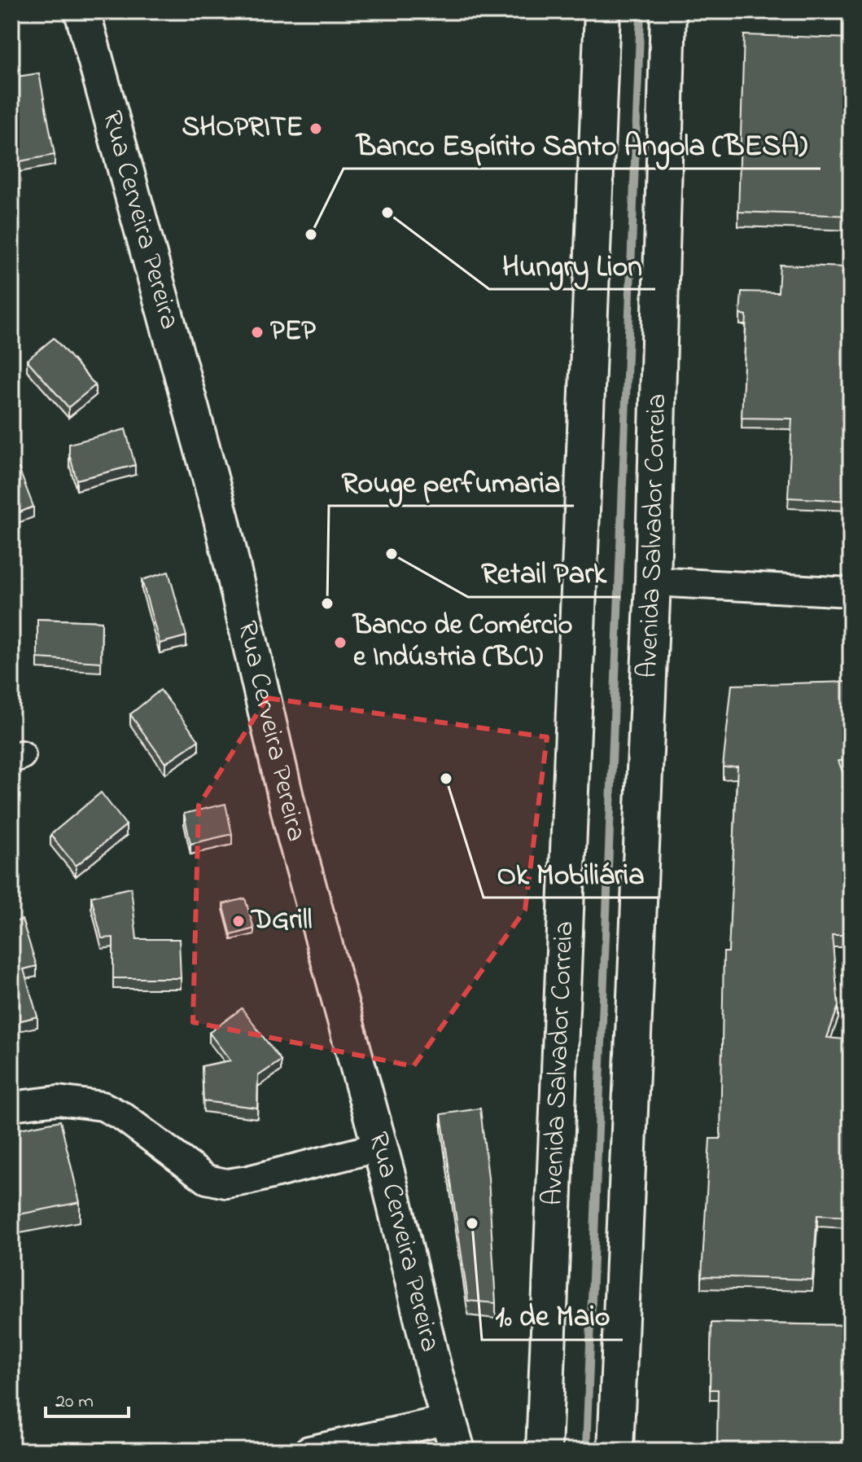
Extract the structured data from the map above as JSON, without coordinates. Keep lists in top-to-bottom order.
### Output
{
  "streets": {
    "main road": ["Rua Cerveira Pereira", "Avenida Salvador Correia"]
  },
  "places": [
    "SHOPRITE",
    "Hungry Lion",
    "Banco Espírito Santo Angola (BESA)",
    "PEP",
    "Retail Park",
    "Rouge perfumaria",
    "Banco de Comércio e Indústria (BCI)",
    "Ok Mobiliária",
    "DGrill",
    "1º de Maio"
  ],
  "scale_bar": "20 m"
}
